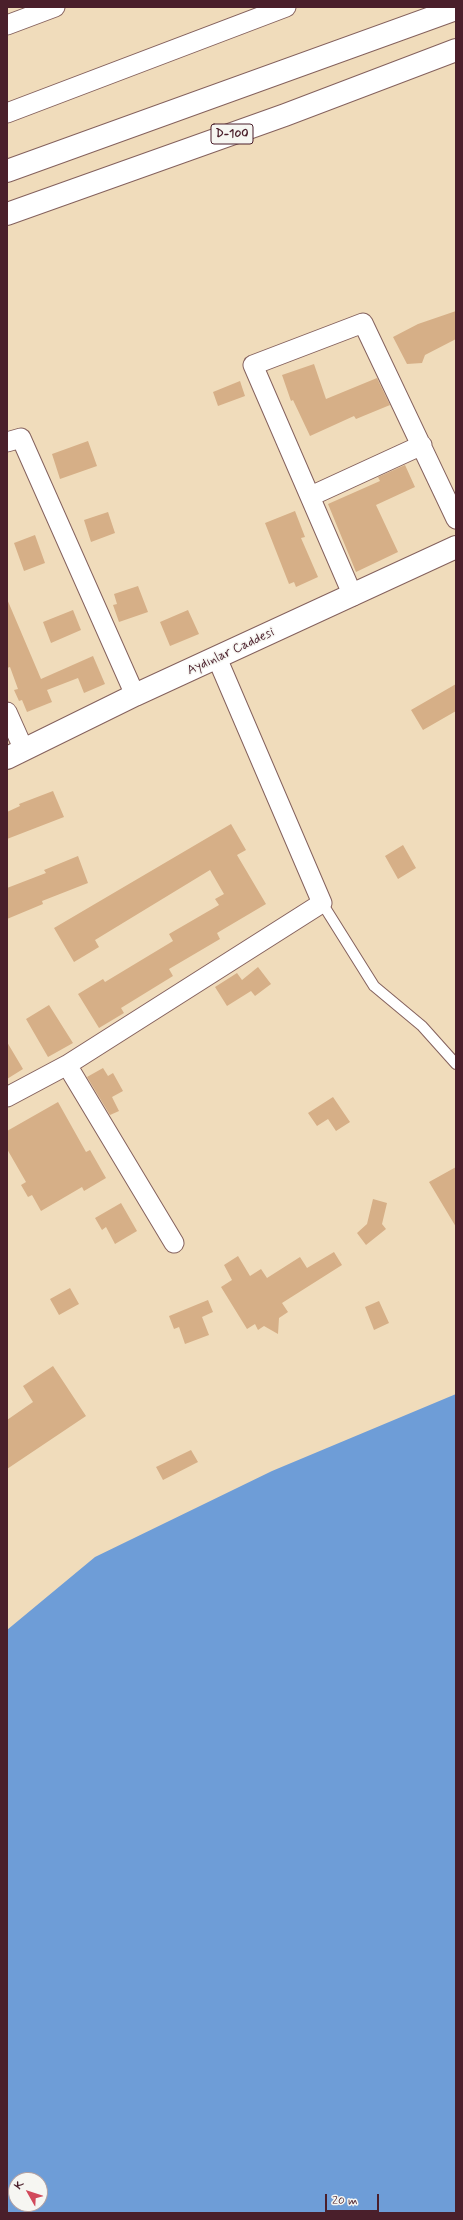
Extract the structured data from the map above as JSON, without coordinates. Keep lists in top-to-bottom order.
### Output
{
  "streets": {
    "main road": ["D-100", "Aydınlar Caddesi"]
  },
  "scale_bar": "20 m",
  "north": "top left"
}
